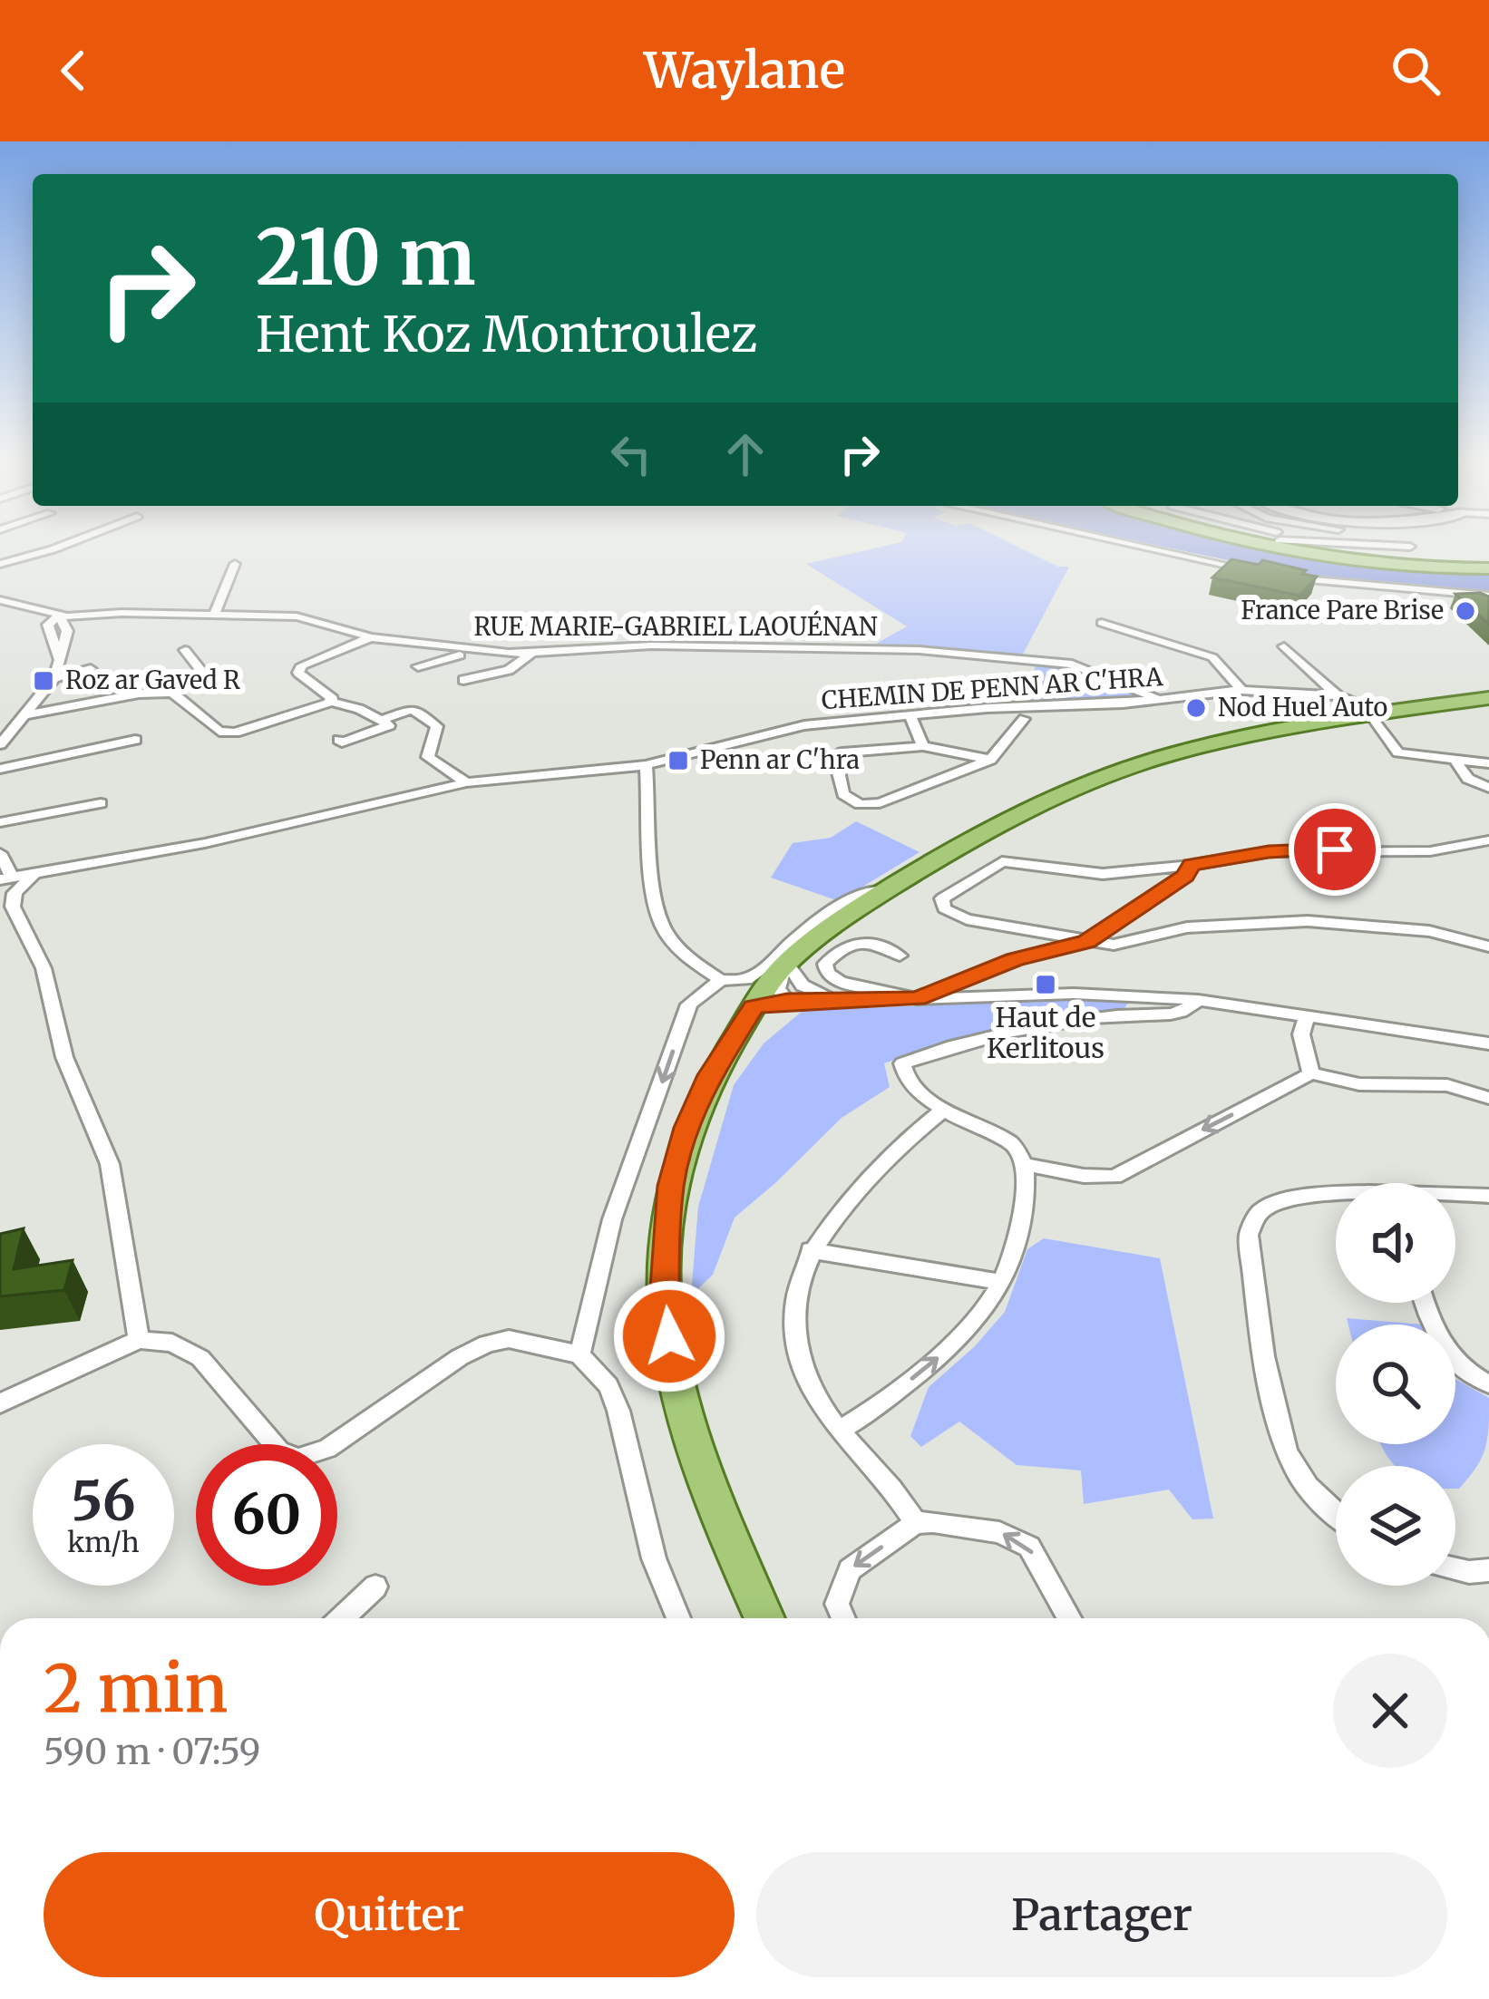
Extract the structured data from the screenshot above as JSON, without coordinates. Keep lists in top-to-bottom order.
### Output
{
  "streets": {
    "street": ["RUE MARIE-GABRIEL LAOUÉNAN", "CHEMIN DE PENN AR C'HRA"]
  },
  "crossings": [
    ["RUE MARIE-GABRIEL LAOUÉNAN", "CHEMIN DE PENN AR C'HRA"]
  ],
  "places": {
    "other": ["France Pare Brise", "Nod Huel Auto"],
    "transit": ["Roz ar Gaved R", "Penn ar C'hra", "Haut de Kerlitous"]
  },
  "page": {
    "header": "Waylane",
    "turn": ["210 m", "Hent Koz Montroulez"],
    "speed": "56 km/h",
    "limit": "60",
    "heading": ["2 min", "590 m · 07:59"],
    "buttons": ["Quitter", "Partager"]
  }
}
